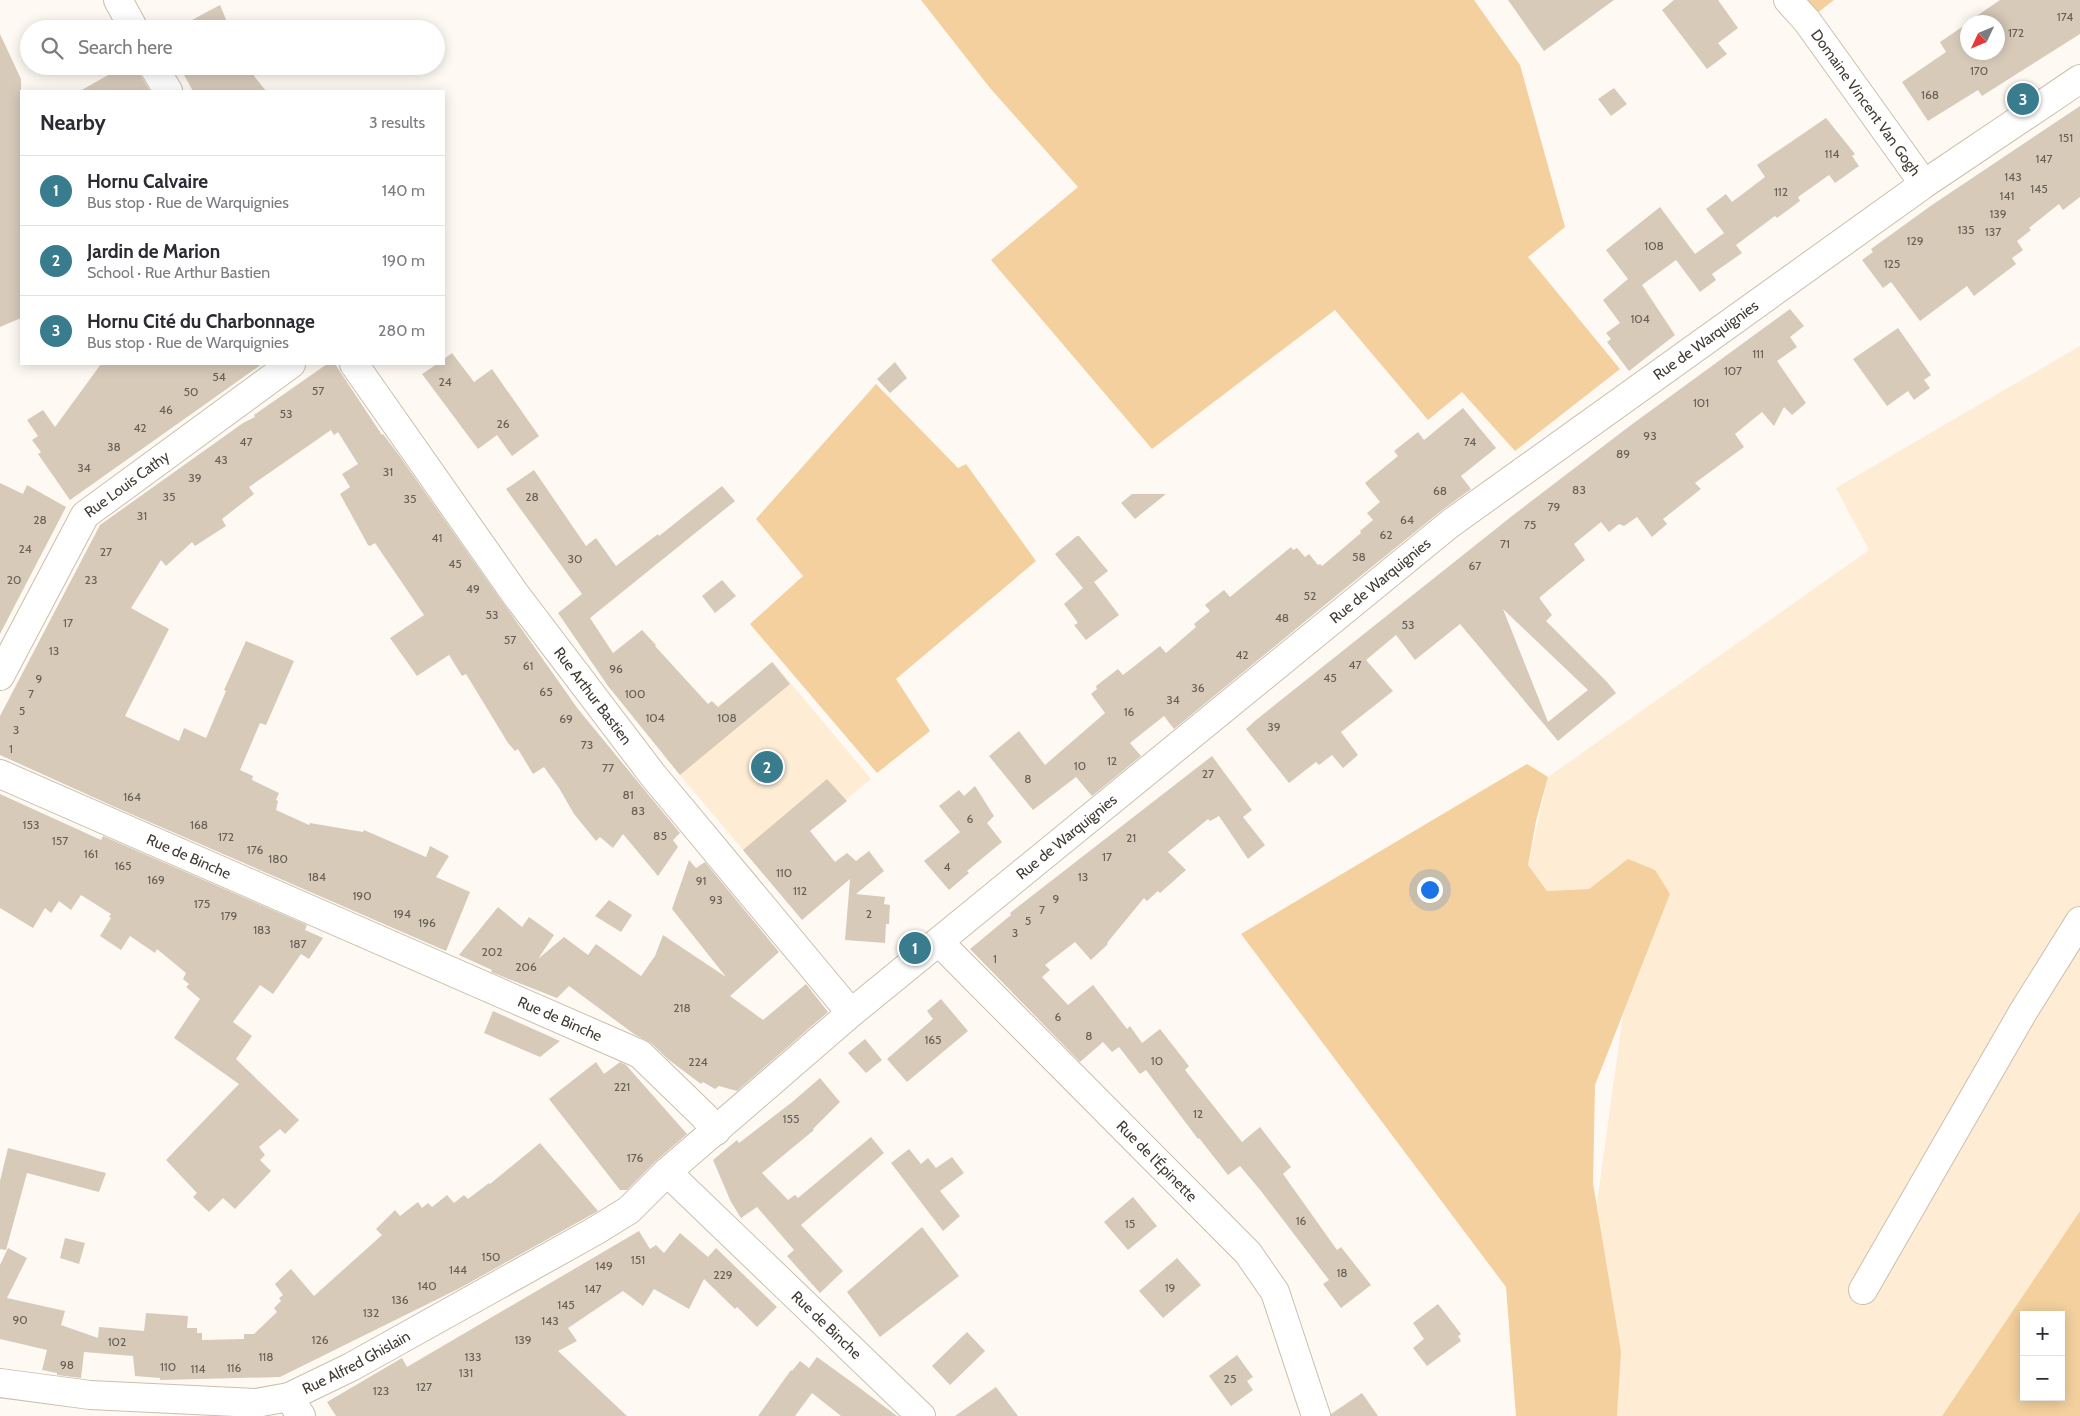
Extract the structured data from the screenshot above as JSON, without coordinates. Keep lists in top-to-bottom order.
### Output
{
  "streets": {
    "street": [
      "Domaine Vincent Van Gogh",
      "Rue de Warquignies",
      "Rue Louis Cathy",
      "Rue Arthur Bastien",
      "Rue de Binche",
      "Rue de l'Épinette",
      "Rue Alfred Ghislain"
    ]
  },
  "crossings": [
    ["Domaine Vincent Van Gogh", "Rue de Warquignies"],
    ["Rue de Warquignies", "Rue Arthur Bastien"],
    ["Rue de Warquignies", "Rue de Binche"],
    ["Rue de Warquignies", "Rue de l'Épinette"],
    ["Rue de Binche", "Rue Alfred Ghislain"]
  ],
  "house_numbers": [
    "174",
    "172",
    "170",
    "168",
    "151",
    "114",
    "147",
    "143",
    "145",
    "112",
    "141",
    "139",
    "135",
    "137",
    "129",
    "108",
    "125",
    "104",
    "111",
    "107",
    "54",
    "24",
    "57",
    "50",
    "101",
    "46",
    "53",
    "26",
    "42",
    "93",
    "47",
    "74",
    "38",
    "89",
    "43",
    "34",
    "31",
    "39",
    "83",
    "68",
    "35",
    "28",
    "35",
    "79",
    "31",
    "28",
    "64",
    "75",
    "62",
    "41",
    "71",
    "24",
    "27",
    "58",
    "30",
    "45",
    "67",
    "20",
    "23",
    "49",
    "52",
    "53",
    "48",
    "17",
    "53",
    "57",
    "13",
    "42",
    "47",
    "61",
    "96",
    "45",
    "9",
    "36",
    "65",
    "7",
    "100",
    "34",
    "5",
    "16",
    "104",
    "108",
    "69",
    "39",
    "3",
    "73",
    "1",
    "12",
    "10",
    "77",
    "27",
    "8",
    "81",
    "164",
    "83",
    "6",
    "153",
    "168",
    "85",
    "172",
    "21",
    "157",
    "176",
    "161",
    "17",
    "180",
    "165",
    "4",
    "110",
    "184",
    "13",
    "169",
    "91",
    "112",
    "190",
    "9",
    "93",
    "175",
    "7",
    "194",
    "2",
    "179",
    "5",
    "196",
    "183",
    "3",
    "187",
    "202",
    "1",
    "206",
    "218",
    "6",
    "8",
    "165",
    "10",
    "224",
    "221",
    "12",
    "155",
    "176",
    "16",
    "15",
    "150",
    "151",
    "149",
    "144",
    "18",
    "229",
    "140",
    "19",
    "147",
    "136",
    "145",
    "132",
    "90",
    "143",
    "126",
    "139",
    "102",
    "118",
    "133",
    "98",
    "110",
    "116",
    "114",
    "131",
    "25",
    "127",
    "123"
  ],
  "north": "bottom left",
  "page": {
    "search": "Search here",
    "pins": ["3", "2", "1"],
    "heading": ["Nearby", "3 results"],
    "list": [
      {
        "mark": "1",
        "name": "Hornu Calvaire",
        "note": "Bus stop · Rue de Warquignies",
        "value": "140 m"
      },
      {
        "mark": "2",
        "name": "Jardin de Marion",
        "note": "School · Rue Arthur Bastien",
        "value": "190 m"
      },
      {
        "mark": "3",
        "name": "Hornu Cité du Charbonnage",
        "note": "Bus stop · Rue de Warquignies",
        "value": "280 m"
      }
    ],
    "map_buttons": ["+", "−"]
  }
}
